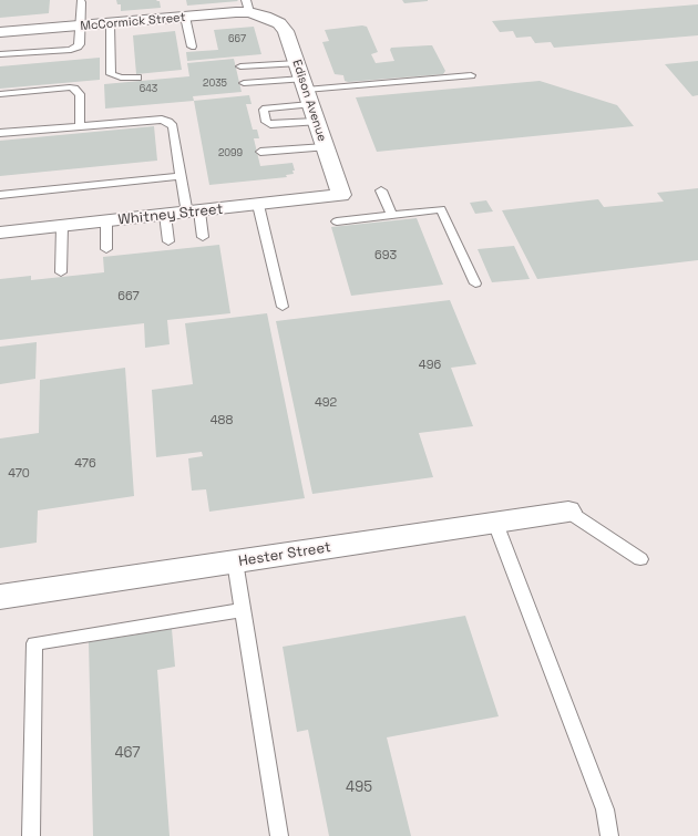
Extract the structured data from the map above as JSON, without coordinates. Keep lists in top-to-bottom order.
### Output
{
  "streets": {
    "street": [
      "McCormick Street",
      "Edison Avenue",
      "Whitney Street",
      "Hester Street"
    ]
  },
  "crossings": [
    ["McCormick Street", "Edison Avenue"],
    ["Edison Avenue", "Whitney Street"]
  ],
  "house_numbers": [
    "667",
    "2035",
    "643",
    "2099",
    "693",
    "667",
    "496",
    "492",
    "488",
    "476",
    "470",
    "467",
    "495"
  ]
}
